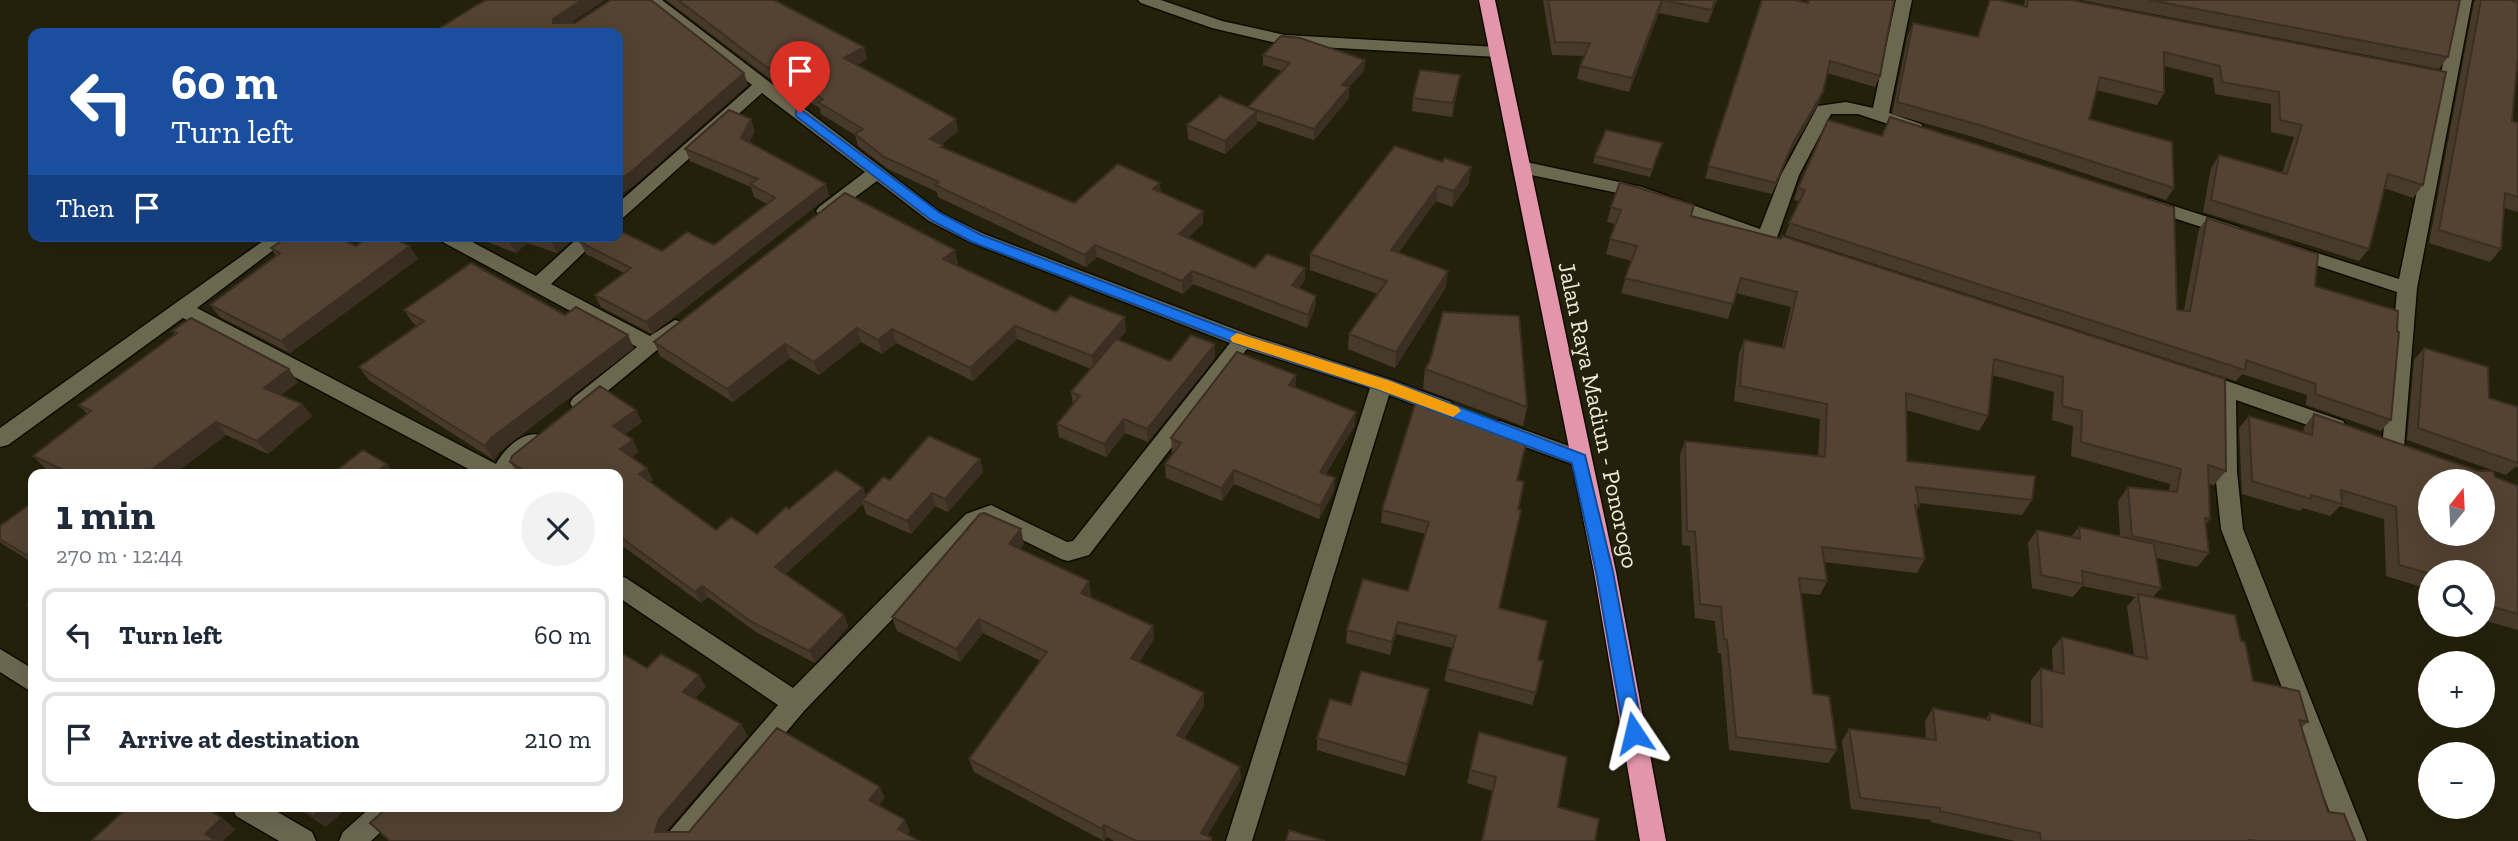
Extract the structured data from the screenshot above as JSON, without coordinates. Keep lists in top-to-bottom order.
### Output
{
  "streets": {
    "highway": ["Jalan Raya Madiun - Ponorogo"]
  },
  "north": "top",
  "page": {
    "turn": ["60 m", "Turn left"],
    "then": "Then",
    "map_buttons": ["+", "−"],
    "heading": ["1 min", "270 m · 12:44"],
    "list": [
      {
        "name": "Turn left",
        "value": "60 m"
      },
      {
        "name": "Arrive at destination",
        "value": "210 m"
      }
    ]
  }
}
